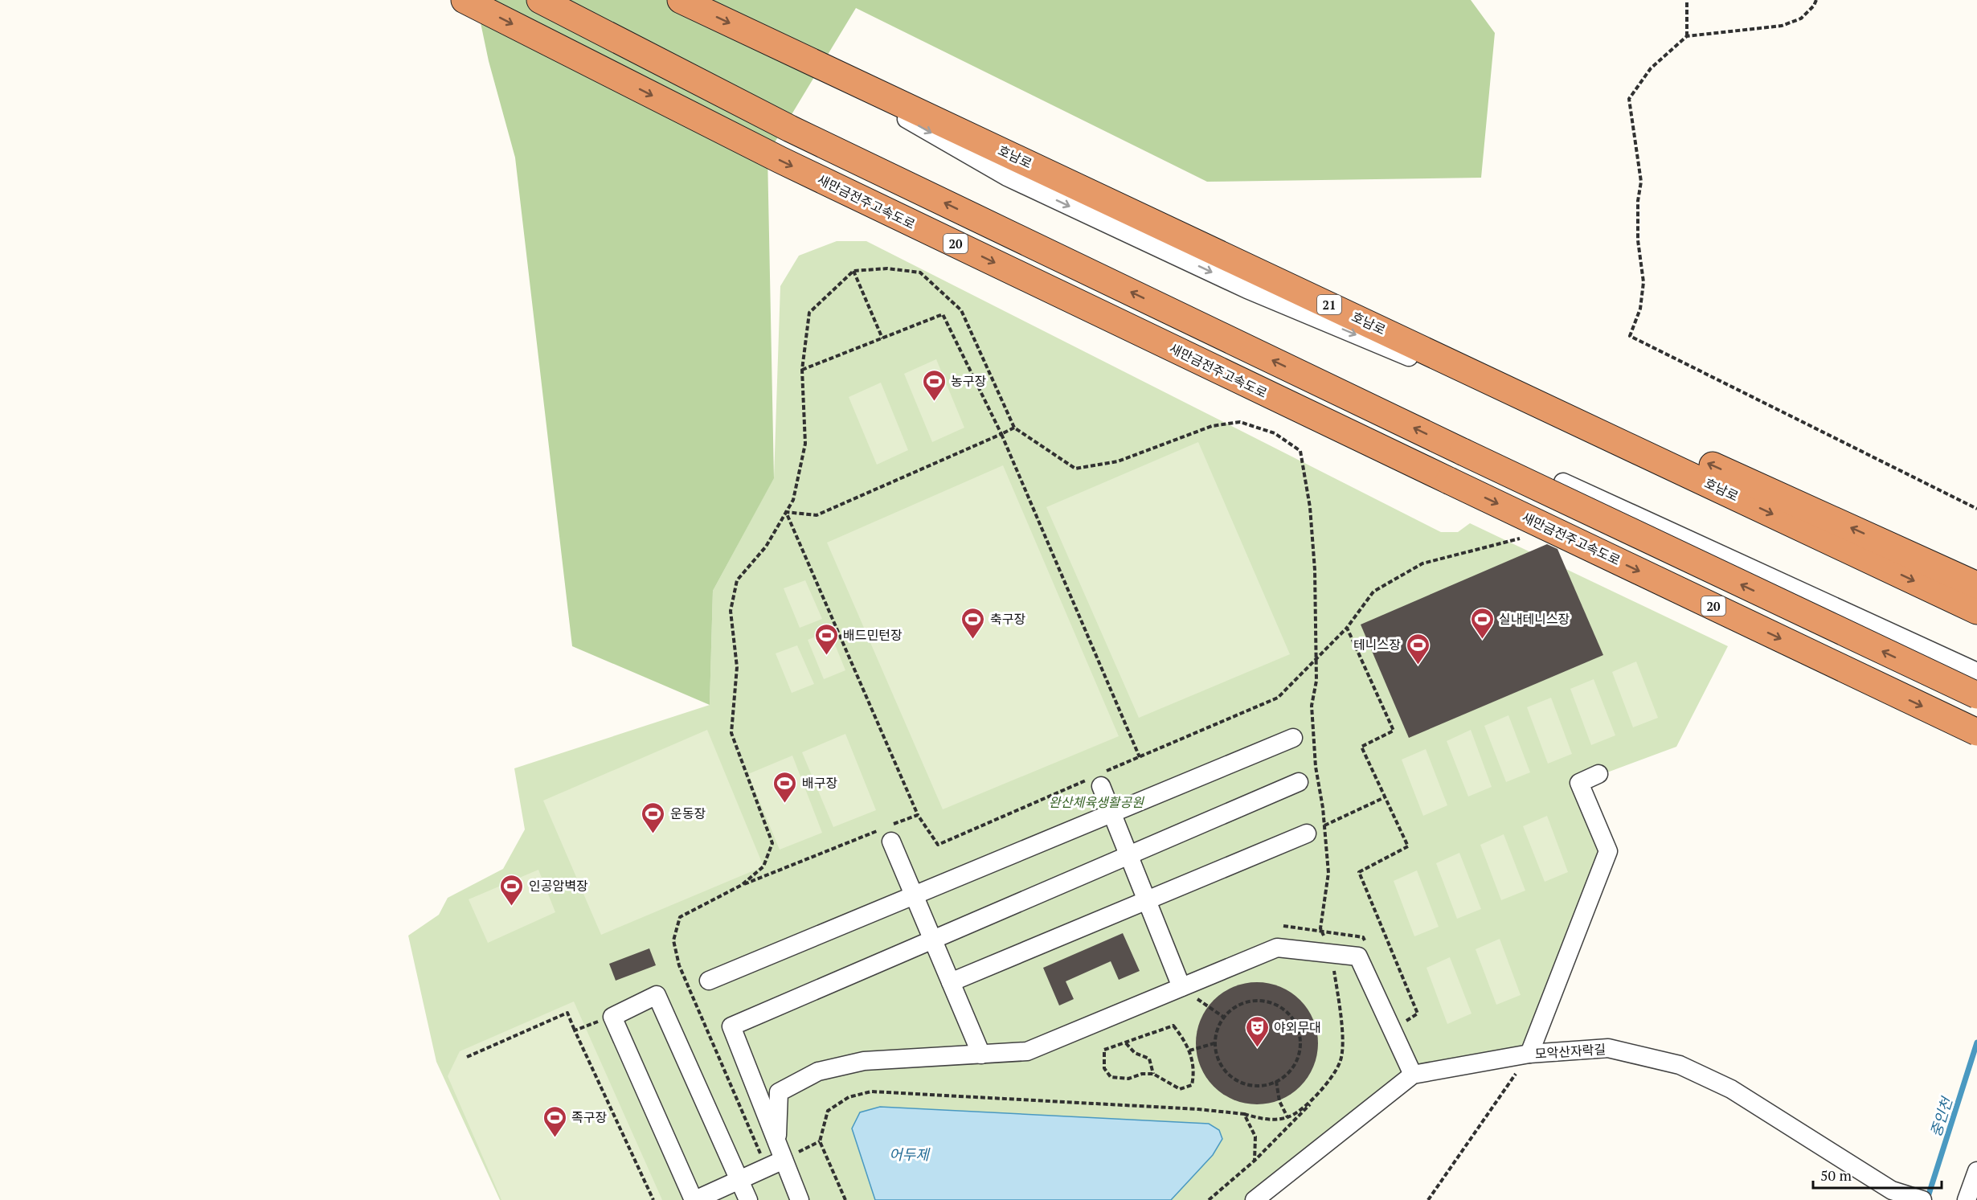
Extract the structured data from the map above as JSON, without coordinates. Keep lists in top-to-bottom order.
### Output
{
  "streets": {
    "highway": [
      "호남로",
      "새만금전주고속도로",
      "20",
      "21"
    ],
    "street": ["모악산자락길"]
  },
  "water": ["중인천", "어두제"],
  "parks": ["완산체육생활공원"],
  "places": {
    "sports": [
      "농구장",
      "축구장",
      "실내테니스장",
      "배드민턴장",
      "테니스장",
      "배구장",
      "운동장",
      "인공암벽장",
      "족구장"
    ],
    "theatre": ["야외무대"]
  },
  "scale_bar": "50 m"
}
